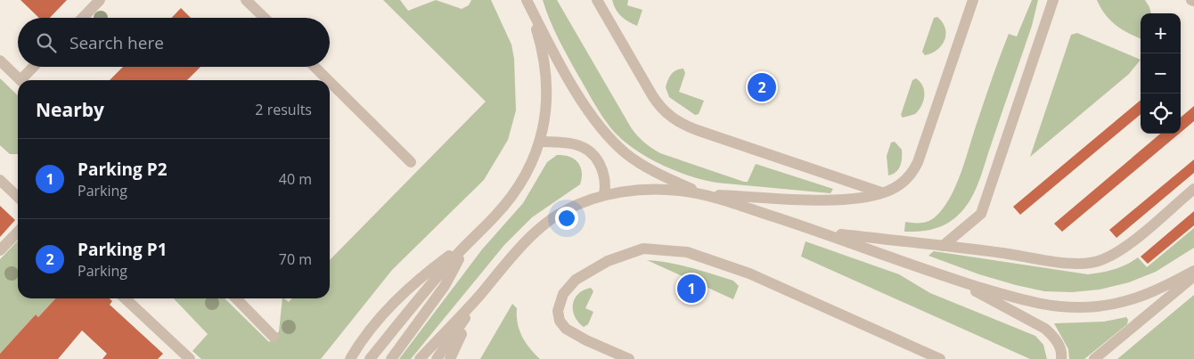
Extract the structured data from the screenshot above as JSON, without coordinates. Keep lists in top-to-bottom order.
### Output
{
  "page": {
    "map_buttons": ["+", "−"],
    "search": "Search here",
    "pins": ["2", "1"],
    "heading": ["Nearby", "2 results"],
    "list": [
      {
        "mark": "1",
        "name": "Parking P2",
        "note": "Parking",
        "value": "40 m"
      },
      {
        "mark": "2",
        "name": "Parking P1",
        "note": "Parking",
        "value": "70 m"
      }
    ]
  }
}
